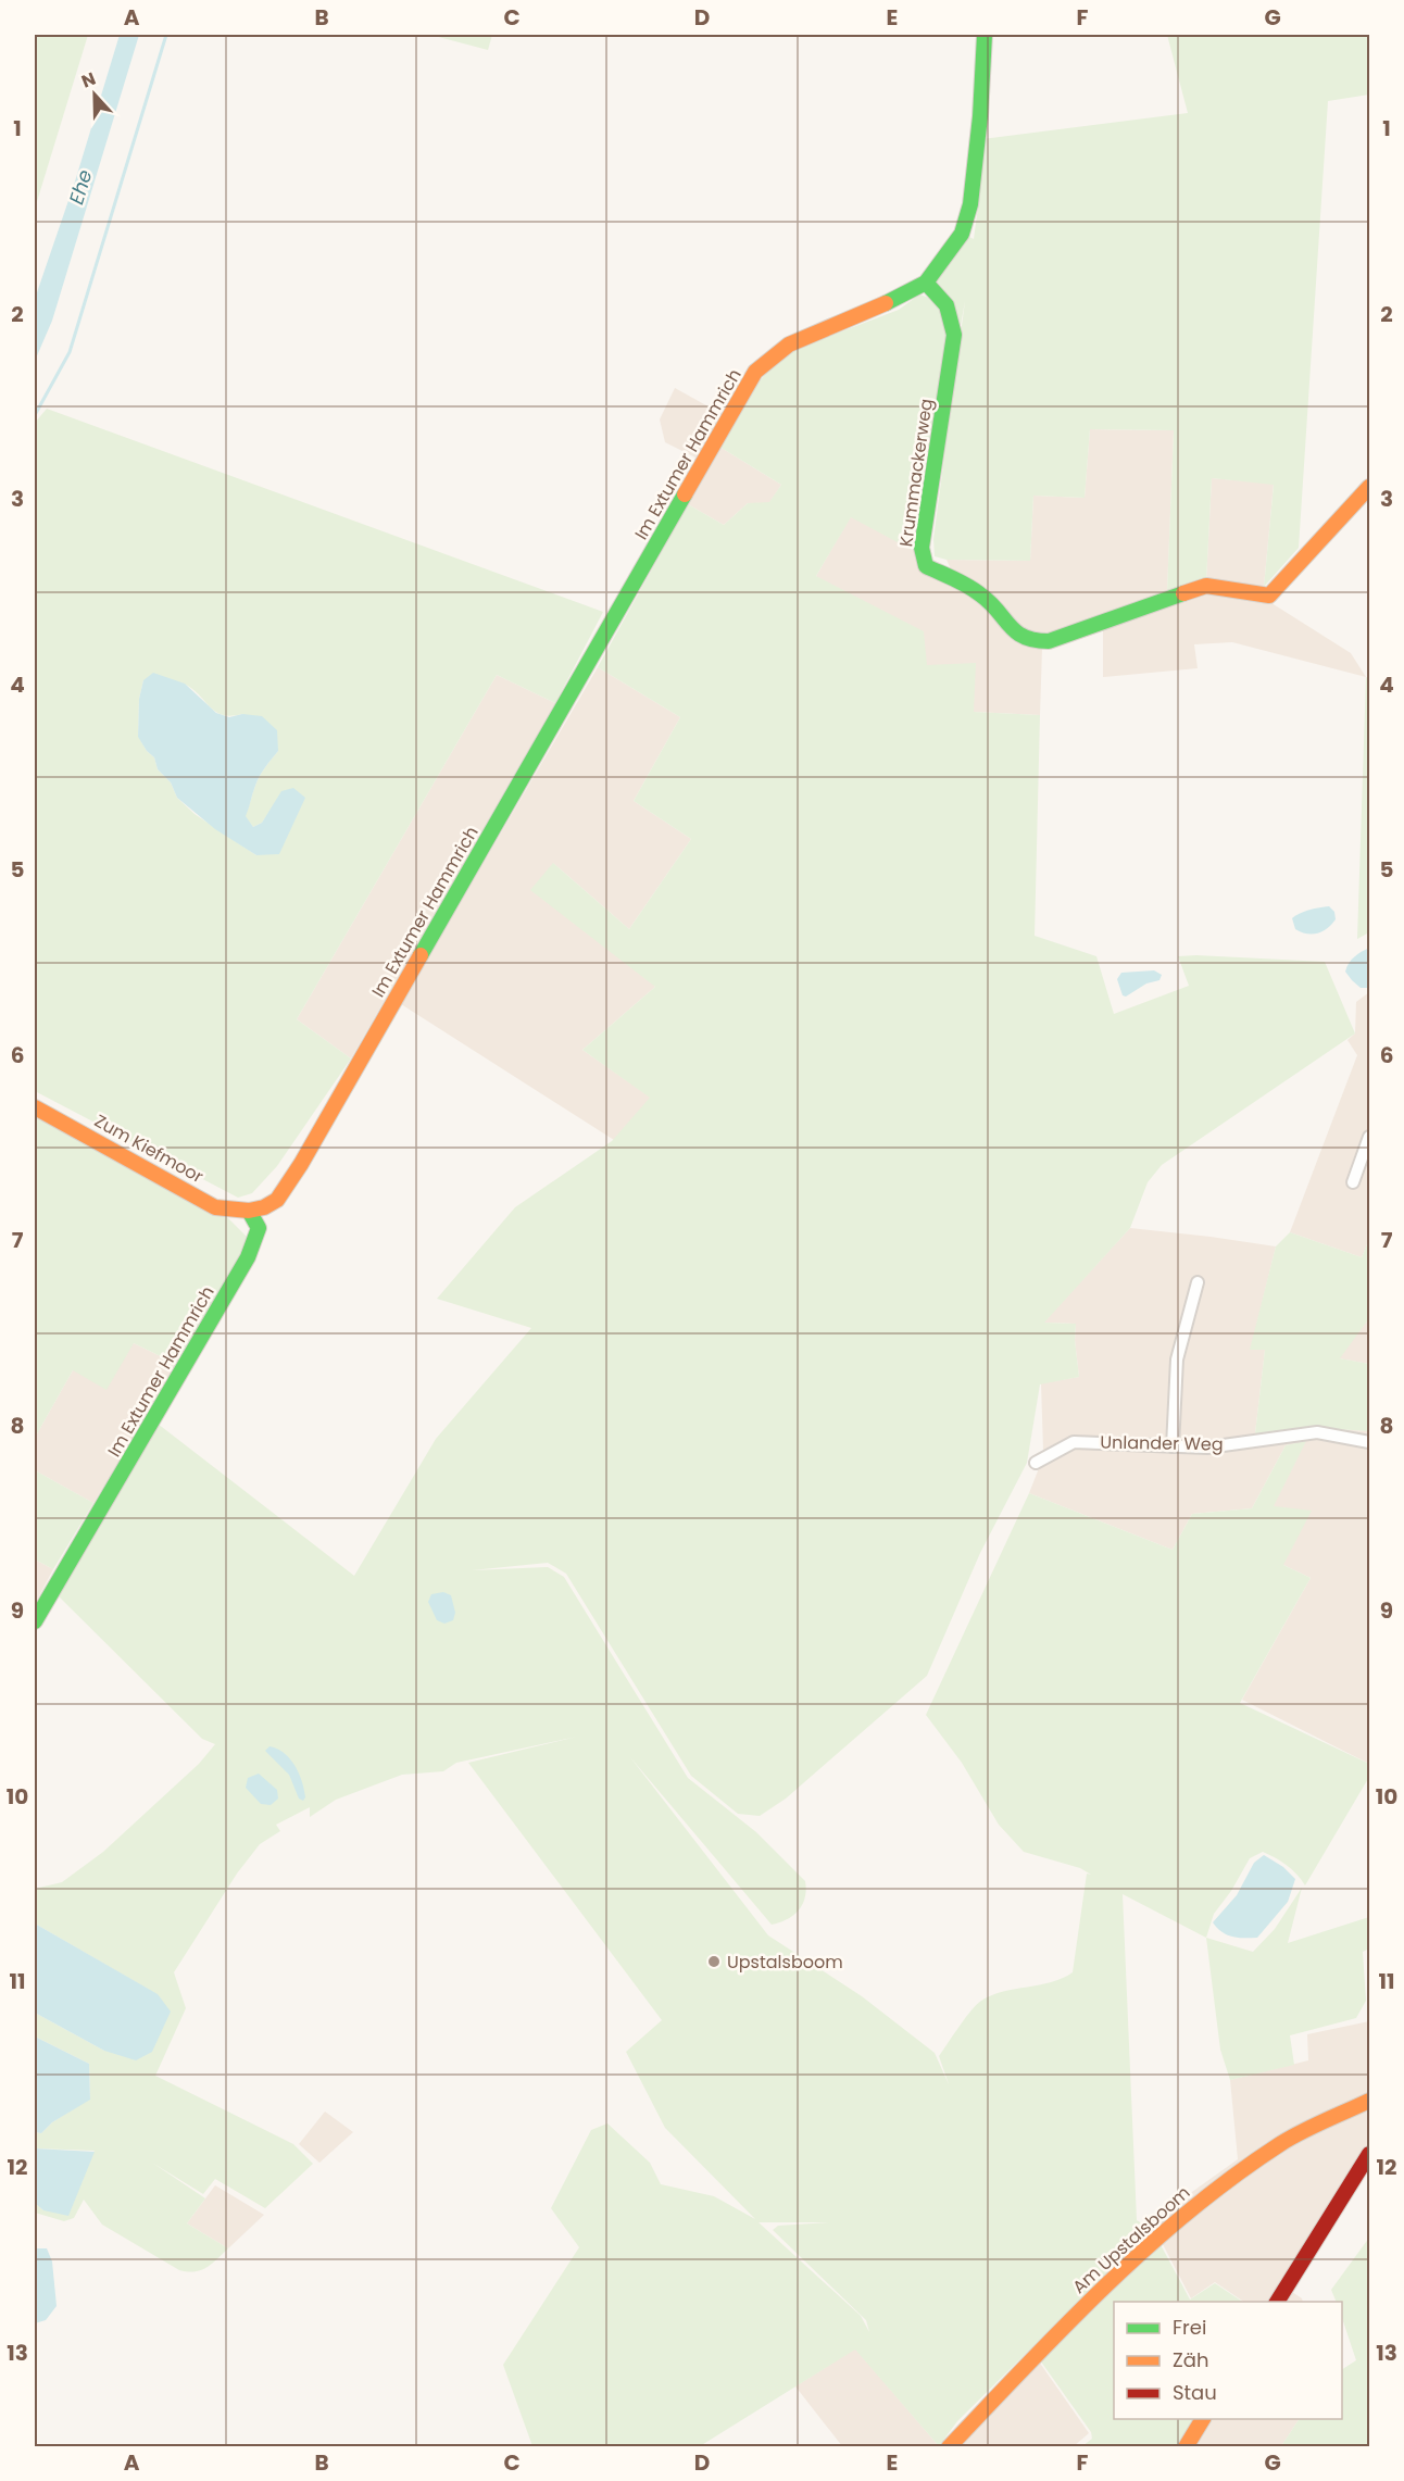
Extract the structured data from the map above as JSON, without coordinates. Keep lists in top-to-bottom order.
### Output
{
  "streets": {
    "street": [
      "Im Extumer Hammrich",
      "Krummackerweg",
      "Zum Kiefmoor",
      "Unlander Weg",
      "Am Upstalsboom"
    ]
  },
  "crossings": [
    ["Im Extumer Hammrich", "Krummackerweg"],
    ["Im Extumer Hammrich", "Zum Kiefmoor"]
  ],
  "water": ["Ehe"],
  "places": ["Upstalsboom"],
  "legend": ["Frei", "Zäh", "Stau"],
  "north": "top",
  "grid": {
    "columns": [
      "A",
      "B",
      "C",
      "D",
      "E",
      "F",
      "G"
    ],
    "rows": [
      "1",
      "2",
      "3",
      "4",
      "5",
      "6",
      "7",
      "8",
      "9",
      "10",
      "11",
      "12",
      "13"
    ]
  }
}
